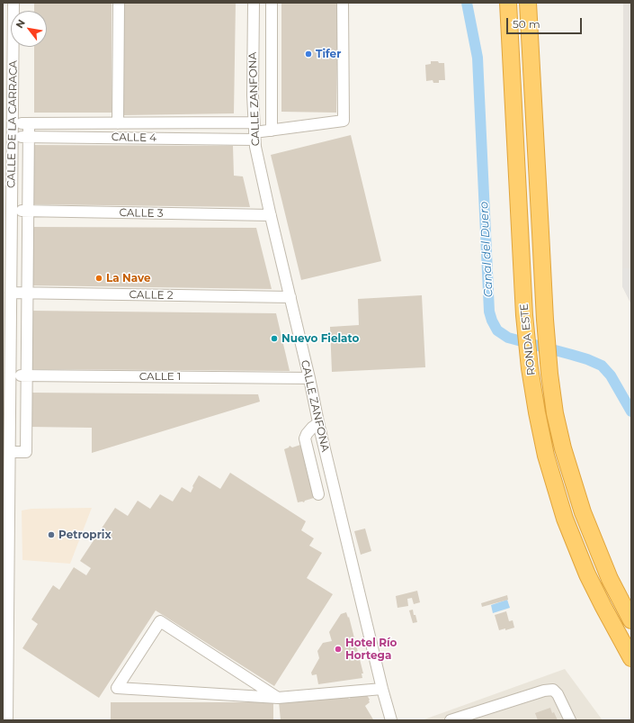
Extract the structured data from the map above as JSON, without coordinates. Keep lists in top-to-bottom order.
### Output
{
  "streets": {
    "highway": ["RONDA ESTE"],
    "street": [
      "CALLE ZANFONA",
      "CALLE DE LA CARRACA",
      "CALLE 4",
      "CALLE 3",
      "CALLE 2",
      "CALLE 1"
    ]
  },
  "crossings": [
    ["CALLE ZANFONA", "CALLE 4"],
    ["CALLE ZANFONA", "CALLE 3"],
    ["CALLE ZANFONA", "CALLE 2"],
    ["CALLE ZANFONA", "CALLE 1"],
    ["CALLE DE LA CARRACA", "CALLE 4"],
    ["CALLE DE LA CARRACA", "CALLE 3"],
    ["CALLE DE LA CARRACA", "CALLE 2"],
    ["CALLE DE LA CARRACA", "CALLE 1"]
  ],
  "water": ["Canal del Duero"],
  "places": [
    "Tifer",
    "La Nave",
    "Nuevo Fielato",
    "Petroprix",
    "Hotel Río Hortega"
  ],
  "scale_bar": "50 m",
  "north": "top left"
}
